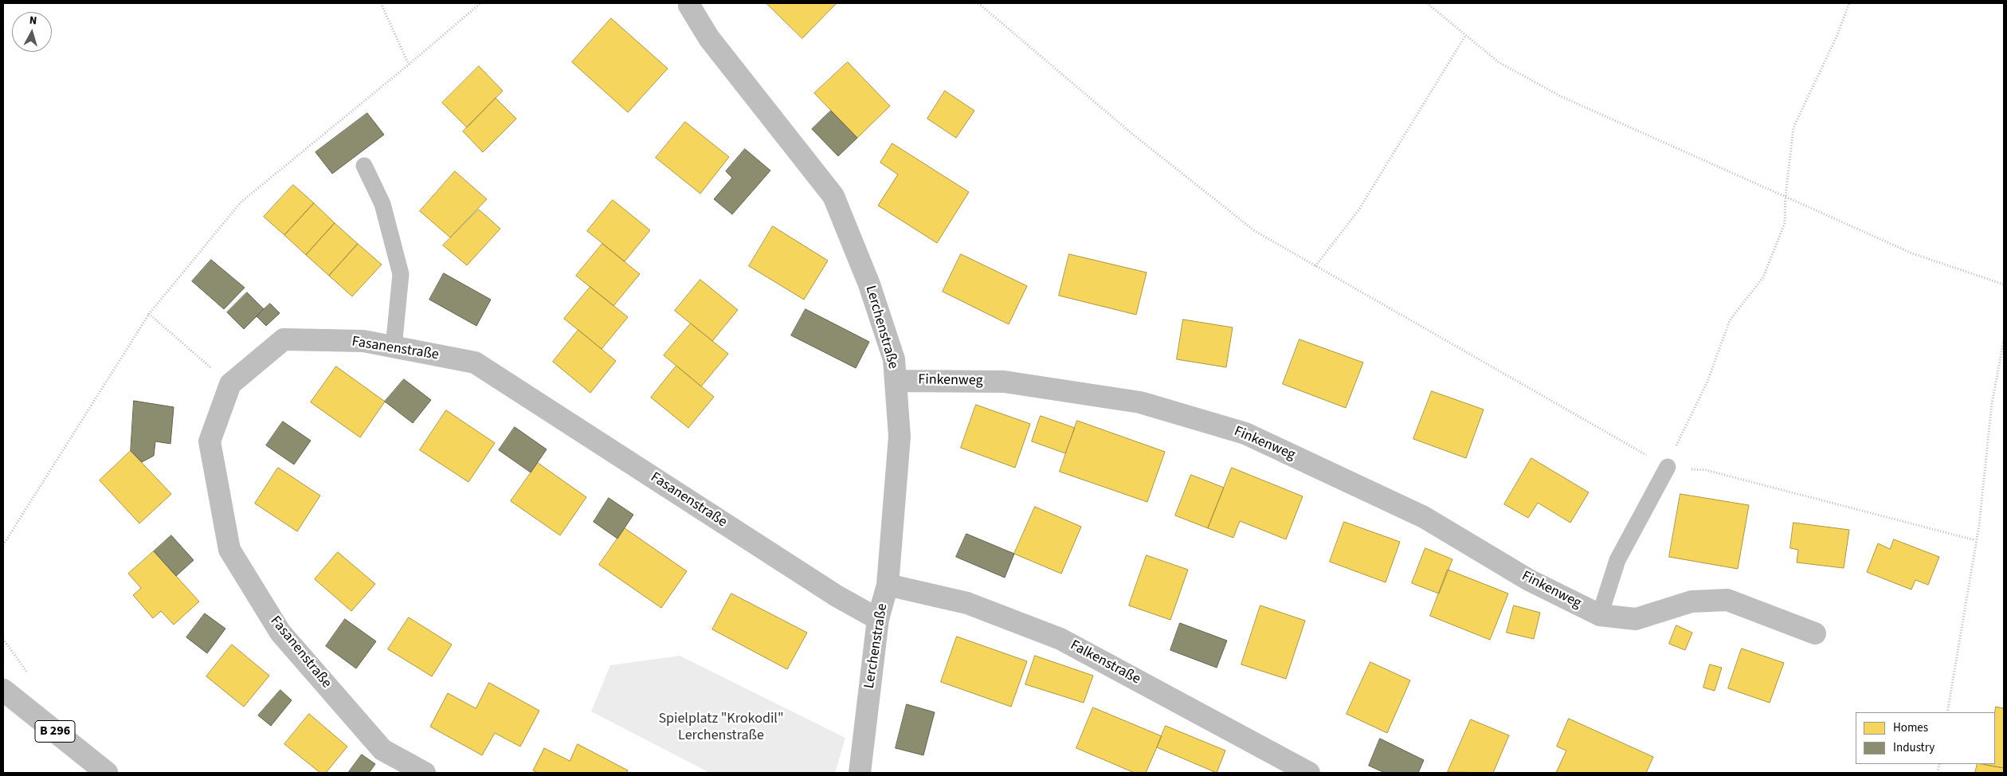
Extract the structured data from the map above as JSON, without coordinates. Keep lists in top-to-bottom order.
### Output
{
  "streets": {
    "street": [
      "Lerchenstraße",
      "Fasanenstraße",
      "Finkenweg",
      "Falkenstraße",
      "B 296"
    ]
  },
  "crossings": [
    ["Lerchenstraße", "Fasanenstraße"],
    ["Lerchenstraße", "Finkenweg"],
    ["Lerchenstraße", "Falkenstraße"]
  ],
  "parks": ["Spielplatz \"Krokodil\" Lerchenstraße"],
  "legend": ["Homes", "Industry"],
  "north": "top"
}
